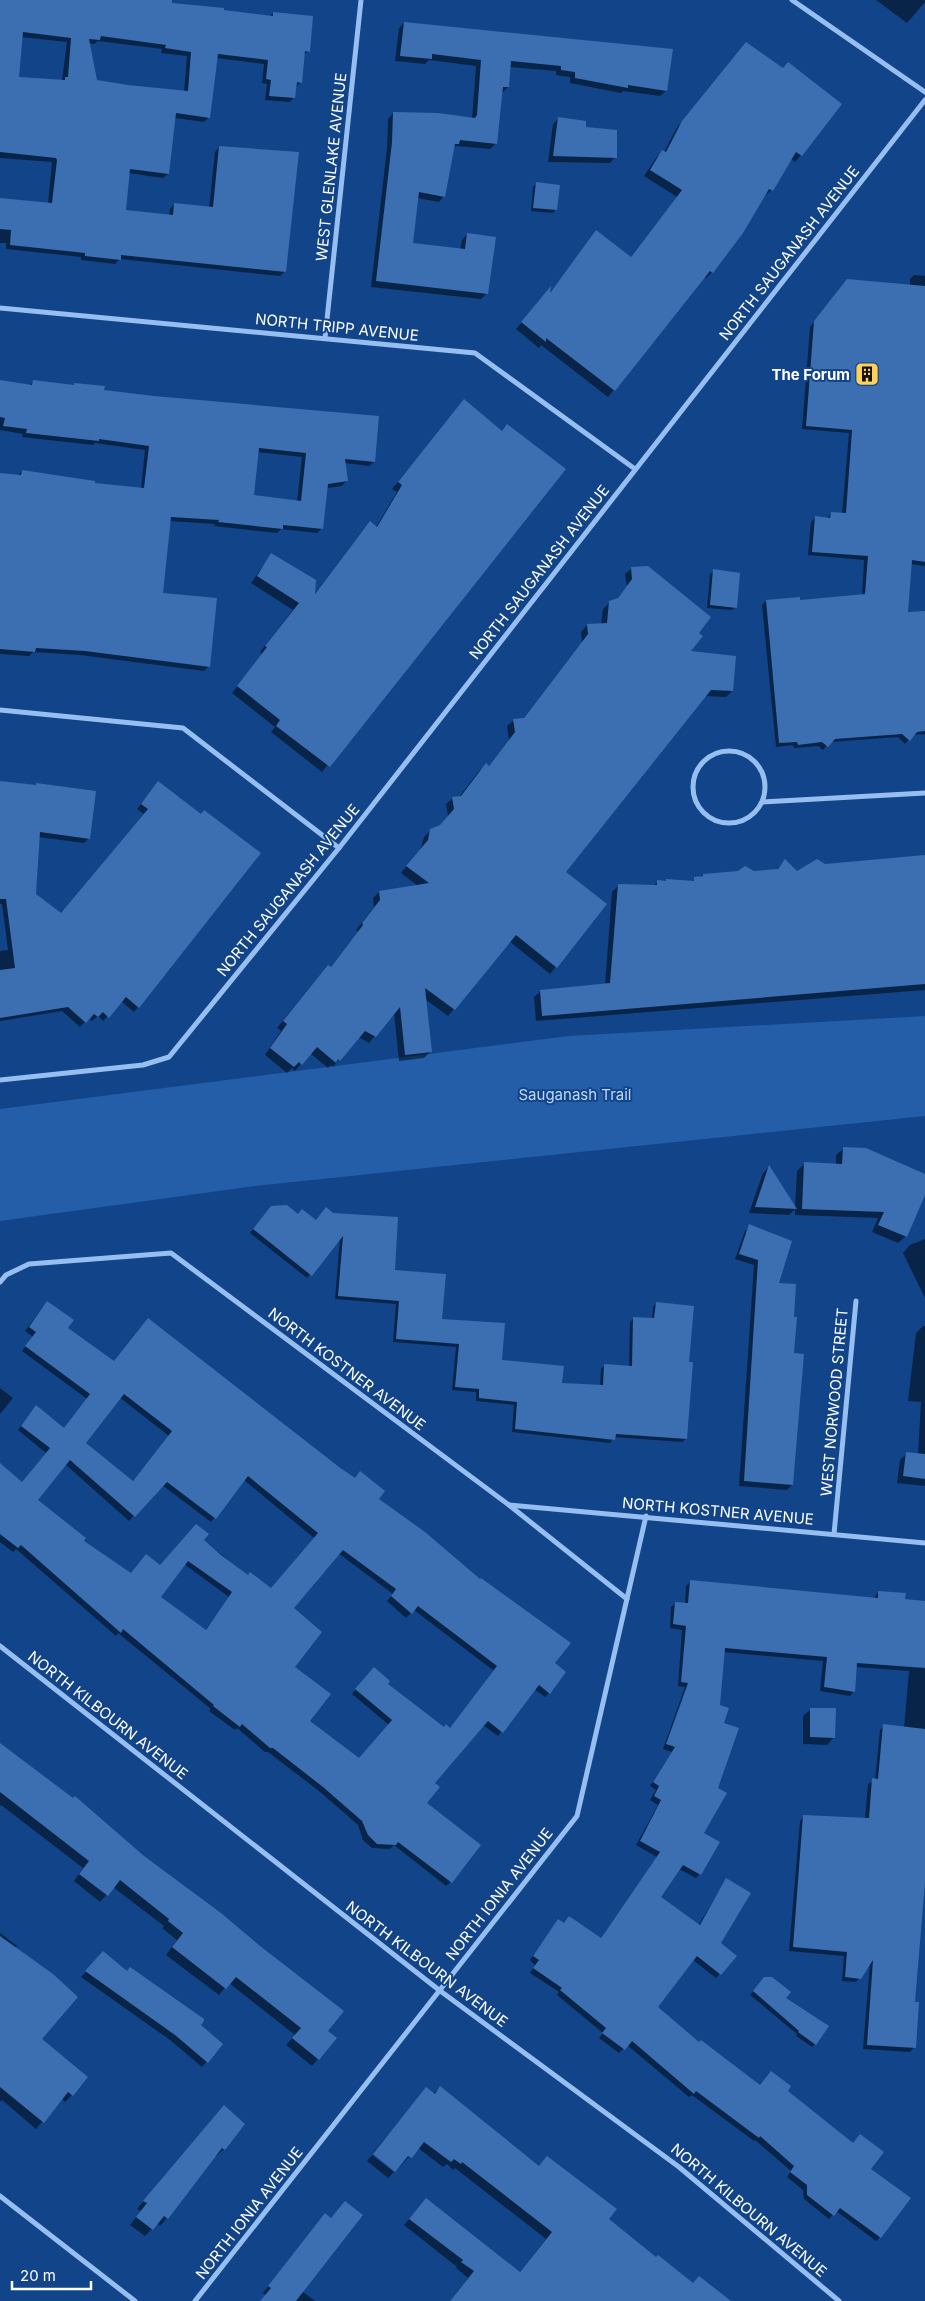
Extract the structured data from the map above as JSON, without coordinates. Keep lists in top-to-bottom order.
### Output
{
  "streets": {
    "street": [
      "WEST GLENLAKE AVENUE",
      "NORTH SAUGANASH AVENUE",
      "NORTH TRIPP AVENUE",
      "NORTH KOSTNER AVENUE",
      "WEST NORWOOD STREET",
      "NORTH KILBOURN AVENUE",
      "NORTH IONIA AVENUE"
    ]
  },
  "crossings": [
    ["WEST GLENLAKE AVENUE", "NORTH TRIPP AVENUE"],
    ["NORTH SAUGANASH AVENUE", "NORTH TRIPP AVENUE"],
    ["NORTH KOSTNER AVENUE", "WEST NORWOOD STREET"],
    ["NORTH KOSTNER AVENUE", "NORTH IONIA AVENUE"],
    ["NORTH KILBOURN AVENUE", "NORTH IONIA AVENUE"]
  ],
  "parks": ["Sauganash Trail"],
  "places": {
    "building": ["The Forum"]
  },
  "scale_bar": "20 m"
}
